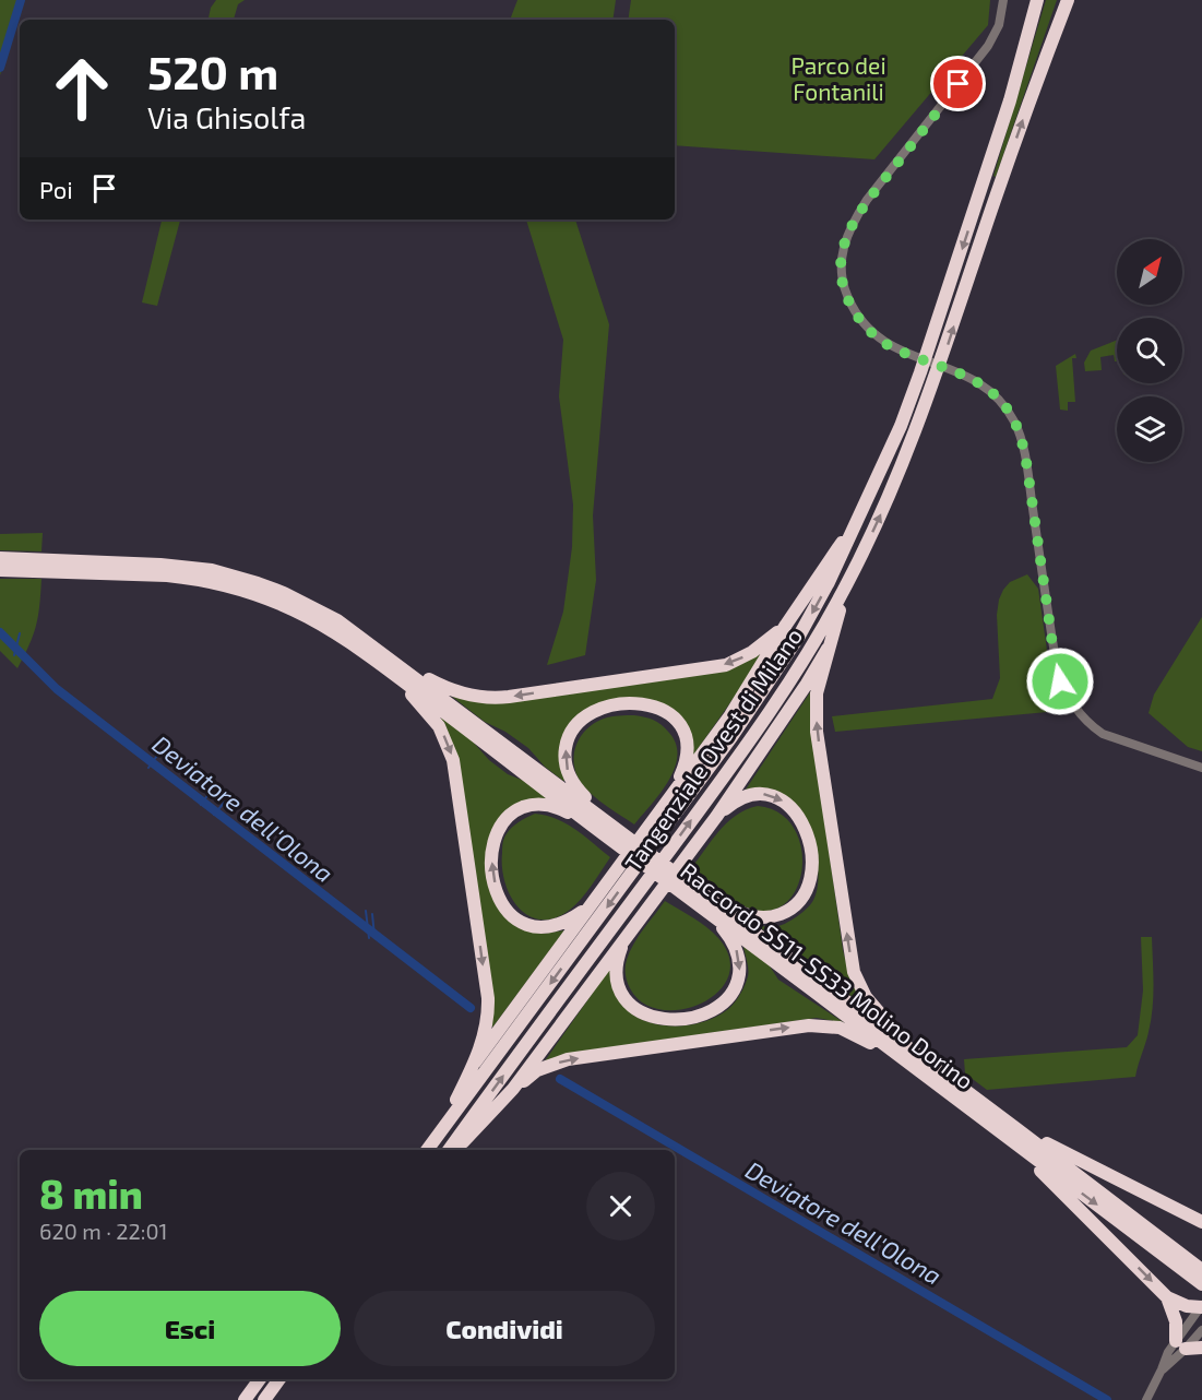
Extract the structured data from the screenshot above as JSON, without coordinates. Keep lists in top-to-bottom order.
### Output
{
  "streets": {
    "highway": ["Tangenziale Ovest di Milano", "Raccordo SS11-SS33 Molino Dorino"]
  },
  "water": ["Deviatore dell'Olona"],
  "parks": ["Parco dei Fontanili"],
  "north": "top right",
  "page": {
    "turn": ["520 m", "Via Ghisolfa"],
    "then": "Poi",
    "heading": ["8 min", "620 m · 22:01"],
    "buttons": ["Esci", "Condividi"]
  }
}
